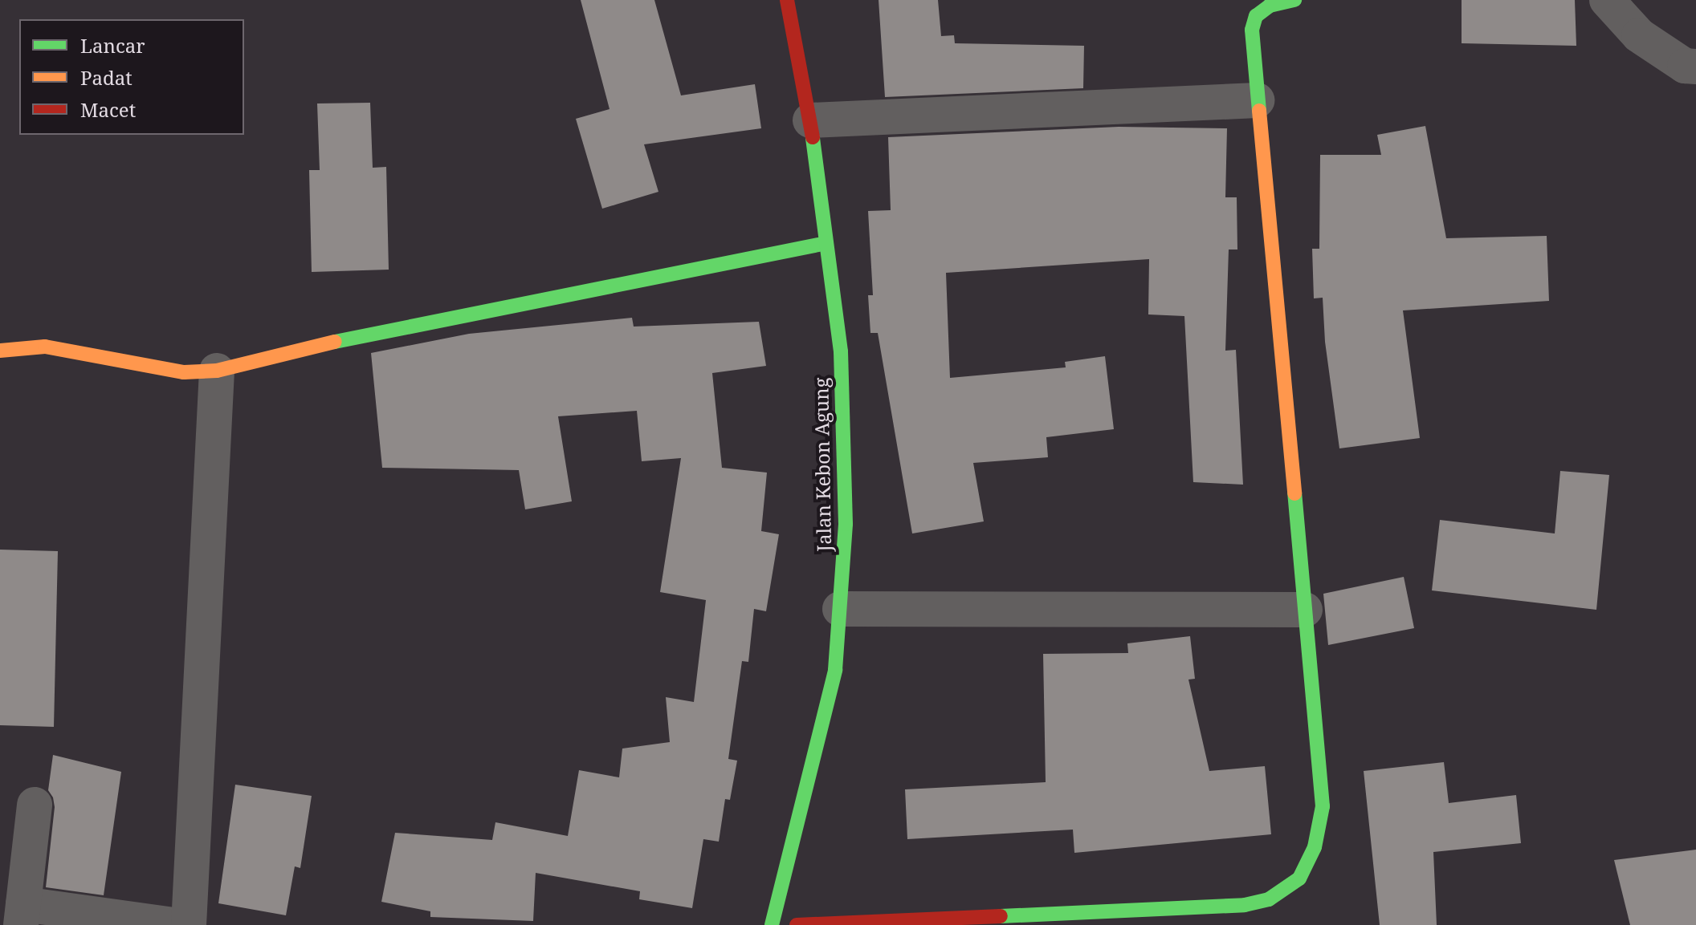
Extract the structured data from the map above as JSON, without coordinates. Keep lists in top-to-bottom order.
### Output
{
  "streets": {
    "street": ["Jalan Kebon Agung"]
  },
  "legend": ["Lancar", "Padat", "Macet"]
}
